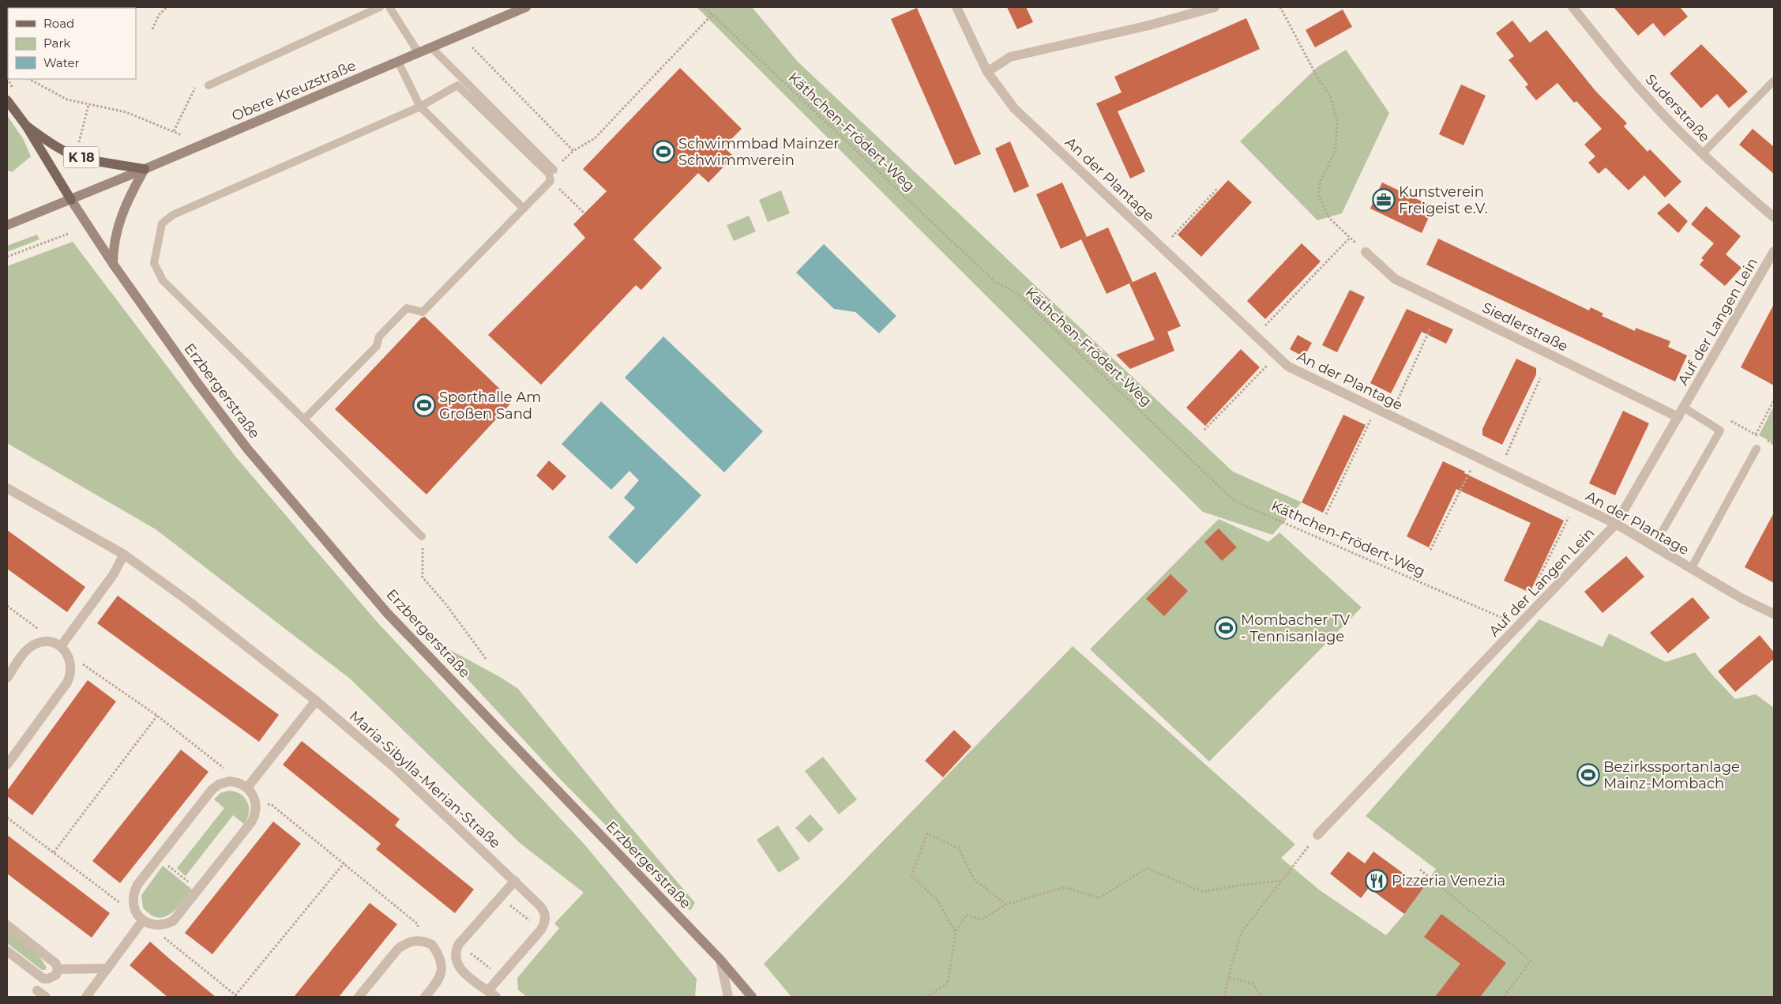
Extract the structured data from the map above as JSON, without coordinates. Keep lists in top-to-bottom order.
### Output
{
  "streets": {
    "main road": ["Obere Kreuzstraße", "K 18", "Erzbergerstraße"],
    "street": [
      "Suderstraße",
      "An der Plantage",
      "Auf der Langen Lein",
      "Siedlerstraße",
      "Maria-Sibylla-Merian-Straße"
    ],
    "path": ["Käthchen-Frödert-Weg"]
  },
  "crossings": [
    ["Obere Kreuzstraße", "K 18"],
    ["Obere Kreuzstraße", "Erzbergerstraße"],
    ["K 18", "Erzbergerstraße"],
    ["An der Plantage", "Auf der Langen Lein"],
    ["Auf der Langen Lein", "Siedlerstraße"]
  ],
  "places": {
    "sports": [
      "Schwimmbad Mainzer Schwimmverein",
      "Sporthalle Am Großen Sand",
      "Mombacher TV - Tennisanlage",
      "Bezirkssportanlage Mainz-Mombach"
    ],
    "office": ["Kunstverein Freigeist e.V."],
    "restaurant": ["Pizzeria Venezia"]
  },
  "legend": ["Road", "Park", "Water"]
}
